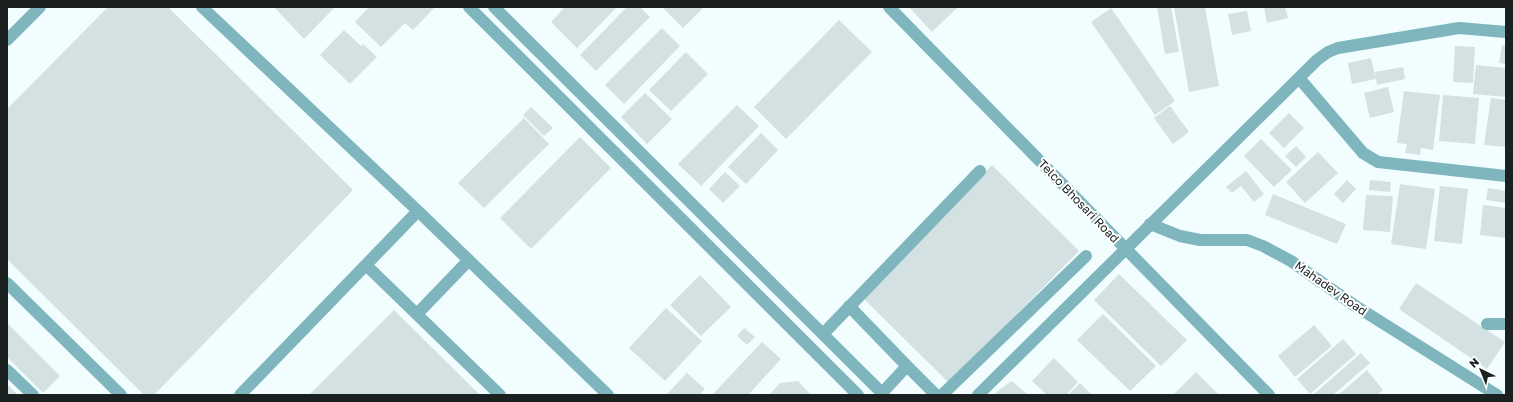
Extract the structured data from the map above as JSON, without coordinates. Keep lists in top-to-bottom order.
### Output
{
  "streets": {
    "street": ["Telco Bhosari Road", "Mahadev Road"]
  },
  "north": "top left"
}
